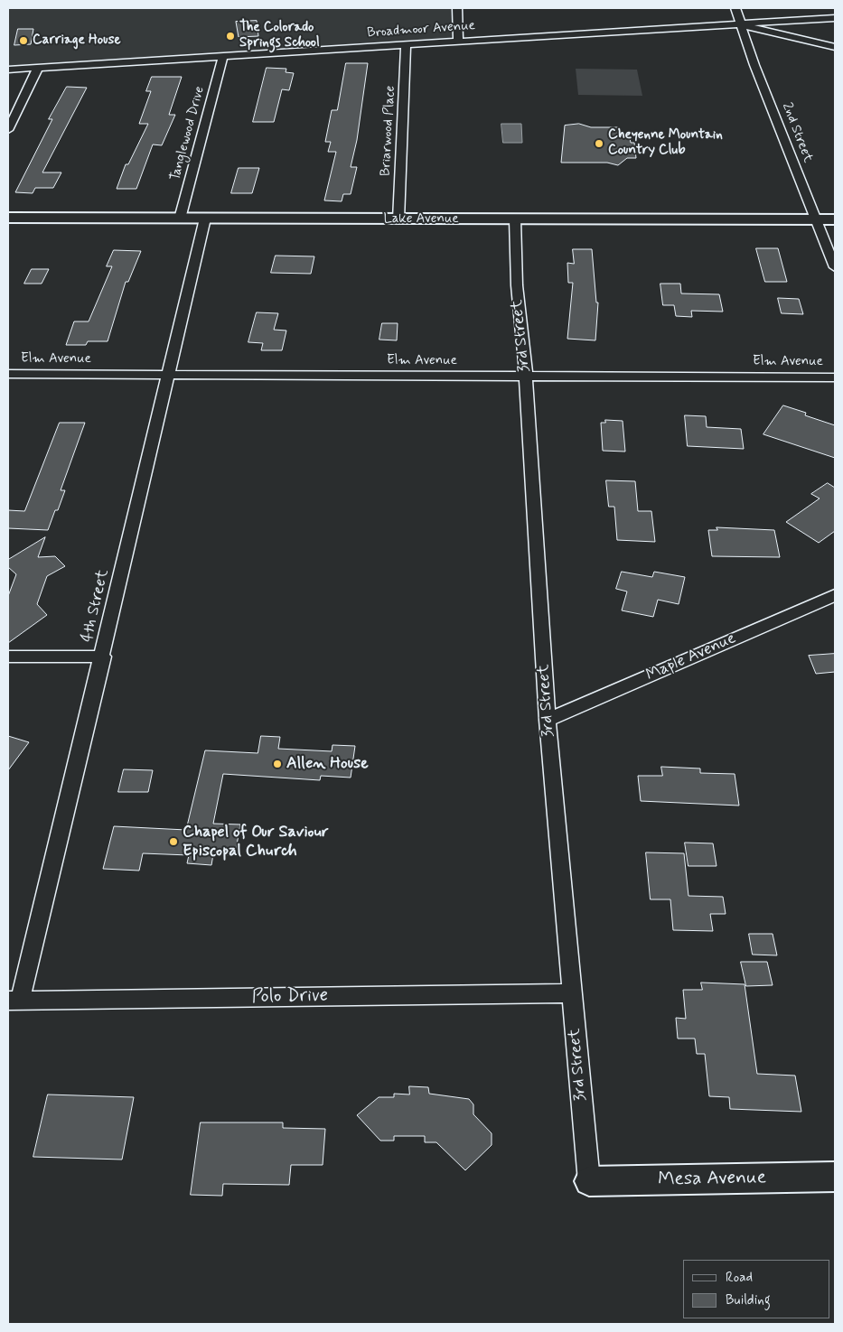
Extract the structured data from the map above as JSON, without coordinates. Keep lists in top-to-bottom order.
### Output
{
  "streets": {
    "main road": ["Lake Avenue", "Mesa Avenue"],
    "street": [
      "Broadmoor Avenue",
      "Briarwood Place",
      "2nd Street",
      "Tanglewood Drive",
      "3rd Street",
      "Elm Avenue",
      "4th Street",
      "Maple Avenue",
      "Polo Drive"
    ]
  },
  "crossings": [
    ["Broadmoor Avenue", "Briarwood Place"],
    ["Broadmoor Avenue", "2nd Street"],
    ["Broadmoor Avenue", "Tanglewood Drive"],
    ["Briarwood Place", "Lake Avenue"],
    ["2nd Street", "Lake Avenue"],
    ["Tanglewood Drive", "Lake Avenue"],
    ["Lake Avenue", "3rd Street"],
    ["Lake Avenue", "4th Street"],
    ["3rd Street", "Elm Avenue"],
    ["3rd Street", "Maple Avenue"],
    ["3rd Street", "Polo Drive"],
    ["3rd Street", "Mesa Avenue"],
    ["Elm Avenue", "4th Street"],
    ["4th Street", "Polo Drive"]
  ],
  "places": [
    "The Colorado Springs School",
    "Carriage House",
    "Cheyenne Mountain Country Club",
    "Allen House",
    "Chapel of Our Saviour Episcopal Church"
  ],
  "legend": ["Road", "Building"]
}
